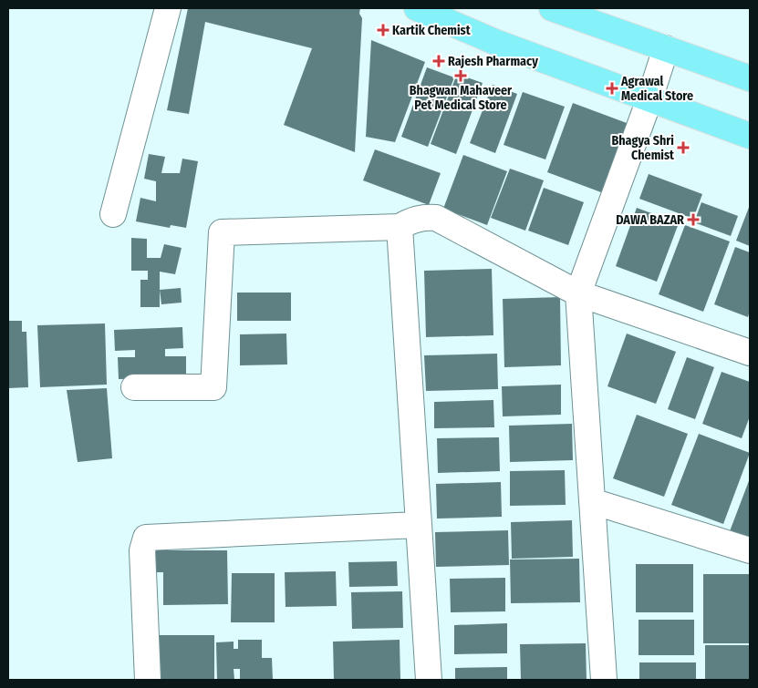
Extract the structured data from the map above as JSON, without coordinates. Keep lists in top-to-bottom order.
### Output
{
  "places": {
    "health": [
      "Kartik Chemist",
      "Rajesh Pharmacy",
      "Bhagwan Mahaveer Pet Medical Store",
      "Agrawal Medical Store",
      "Bhagya Shri Chemist",
      "DAWA BAZAR"
    ]
  }
}
